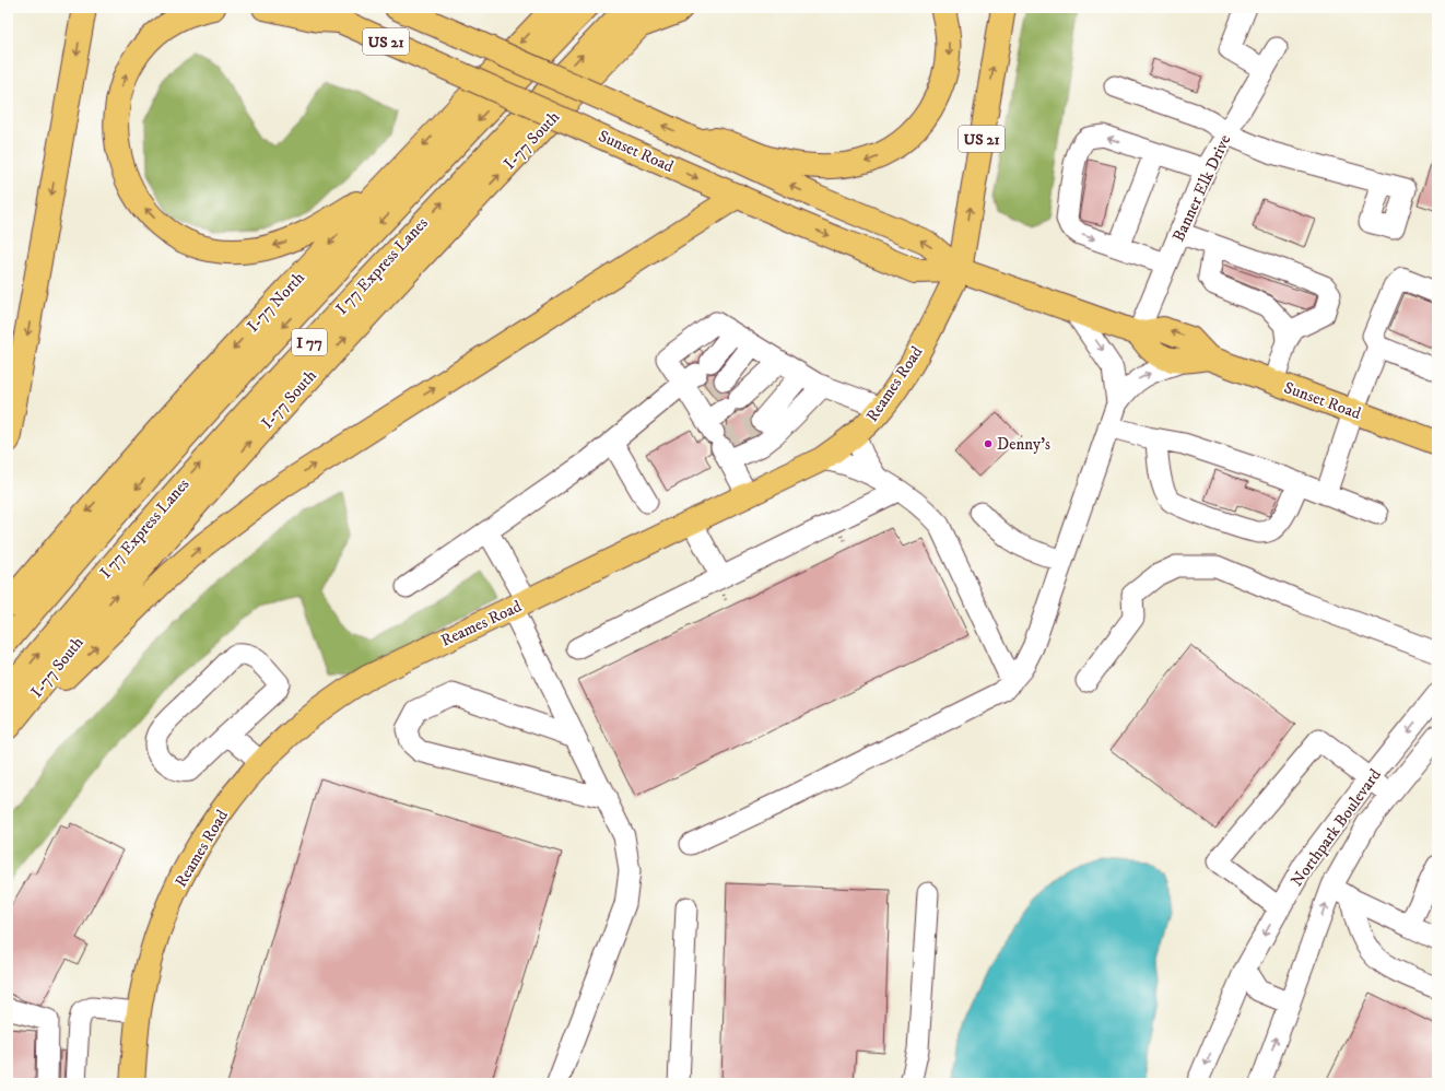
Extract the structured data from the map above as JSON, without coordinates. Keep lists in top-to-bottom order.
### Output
{
  "streets": {
    "main road": [
      "US 21",
      "I-77 South",
      "Sunset Road",
      "I 77 Express Lanes",
      "I-77 North",
      "I 77",
      "Reames Road"
    ],
    "street": ["Banner Elk Drive", "Northpark Boulevard"]
  },
  "crossings": [
    ["US 21", "Sunset Road"],
    ["US 21", "Reames Road"],
    ["I-77 South", "I 77 Express Lanes"],
    ["Sunset Road", "Banner Elk Drive"],
    ["Sunset Road", "Reames Road"]
  ],
  "places": ["Denny's"]
}
